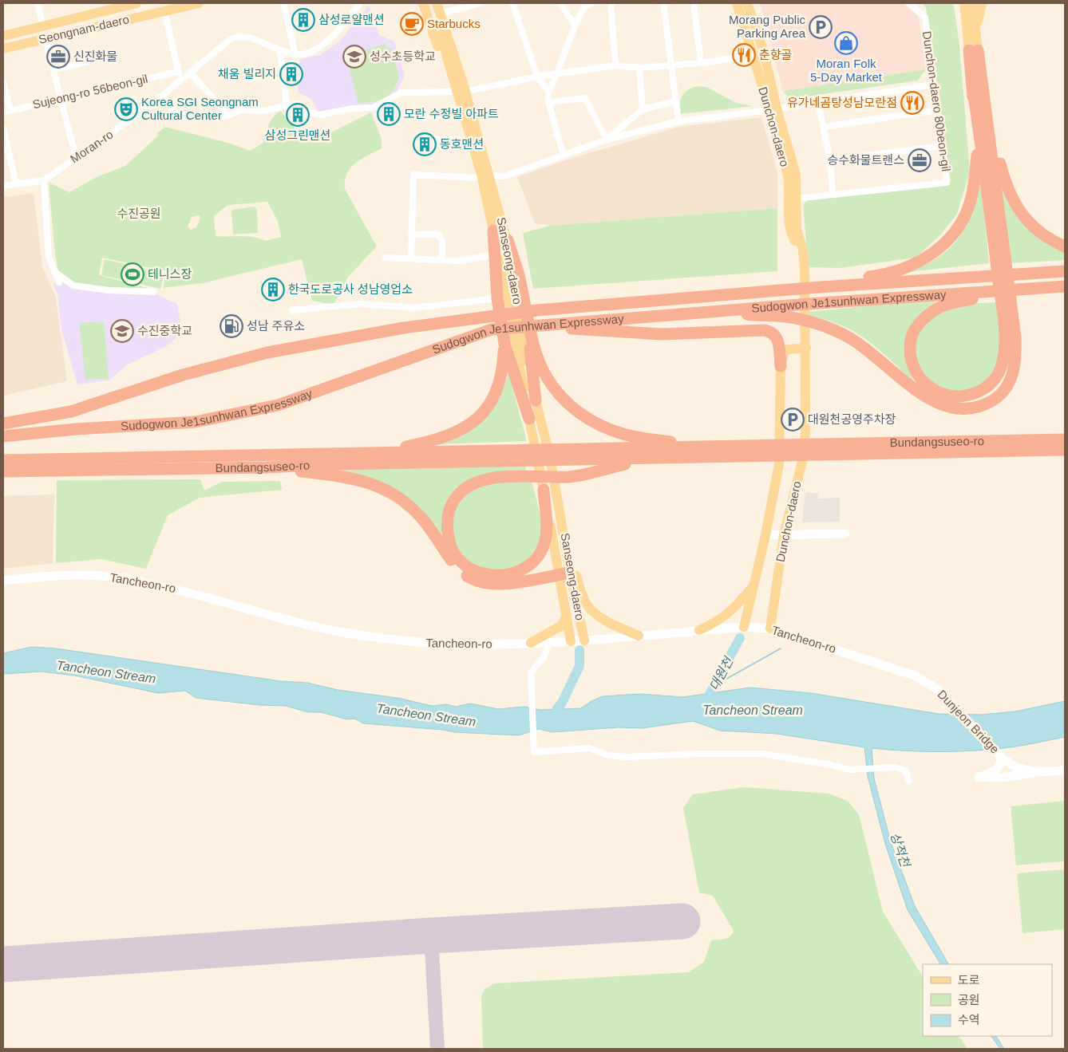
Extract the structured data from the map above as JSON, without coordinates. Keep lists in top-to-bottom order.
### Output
{
  "streets": {
    "highway": ["Sudogwon Je1sunhwan Expressway", "Bundangsuseo-ro"],
    "main road": [
      "Seongnam-daero",
      "Dunchon-daero",
      "Sanseong-daero",
      "Tancheon-ro",
      "Dunjeon Bridge"
    ],
    "street": ["Sujeong-ro 56beon-gil", "Dunchon-daero 80beon-gil", "Moran-ro"]
  },
  "crossings": [
    ["Dunchon-daero", "Bundangsuseo-ro"],
    ["Dunchon-daero", "Tancheon-ro"],
    ["Sanseong-daero", "Tancheon-ro"],
    ["Tancheon-ro", "Dunjeon Bridge"]
  ],
  "water": ["Tancheon Stream", "대원천", "상적천"],
  "parks": ["수진공원"],
  "places": {
    "building": [
      "삼성로얄맨션",
      "채움 빌리지",
      "모란 수정빌 아파트",
      "삼성그린맨션",
      "동호맨션",
      "한국도로공사 성남영업소"
    ],
    "cafe": ["Starbucks"],
    "parking": ["Morang Public Parking Area", "대원천공영주차장"],
    "shop": ["Moran Folk 5-Day Market"],
    "restaurant": ["춘향골", "유가네곰탕성남모란점"],
    "office": ["신진화물", "승수화물트랜스"],
    "school or university": ["성수초등학교", "수진중학교"],
    "theatre": ["Korea SGI Seongnam Cultural Center"],
    "sports": ["테니스장"],
    "fuel station": ["성남 주유소"]
  },
  "legend": ["도로", "공원", "수역"]
}
